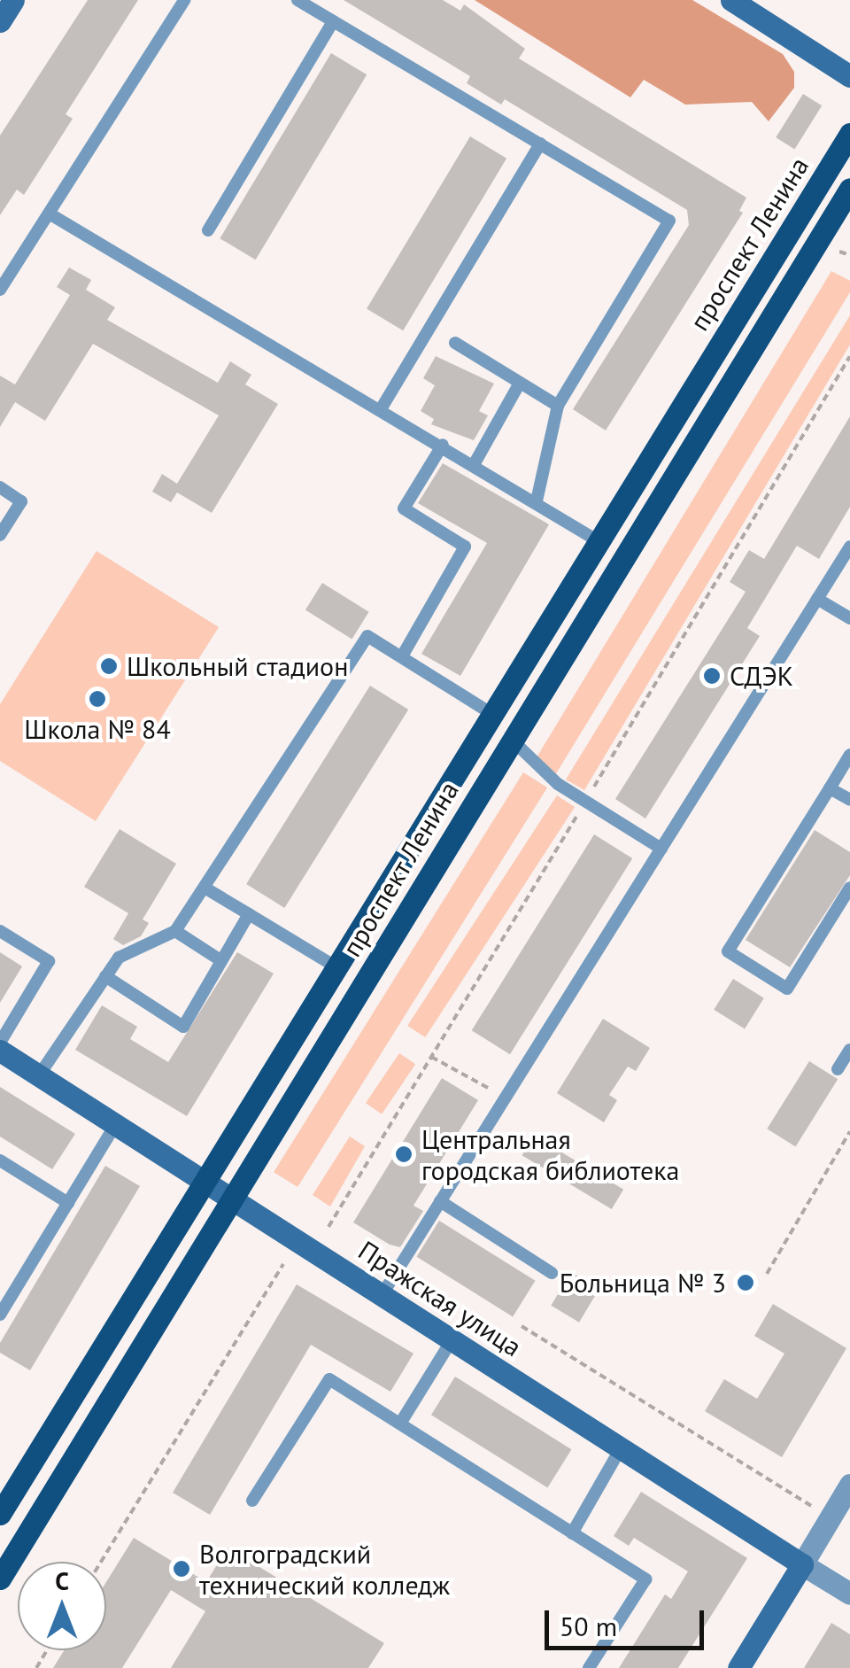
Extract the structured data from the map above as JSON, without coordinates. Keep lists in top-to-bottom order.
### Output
{
  "streets": {
    "main road": ["проспект Ленина"],
    "street": ["Пражская улица"]
  },
  "crossings": [
    ["проспект Ленина", "Пражская улица"]
  ],
  "places": [
    "Школьный стадион",
    "СДЭК",
    "Школа № 84",
    "Центральная городская библиотека",
    "Больница № 3",
    "Волгоградский технический колледж"
  ],
  "scale_bar": "50 m",
  "north": "top"
}
